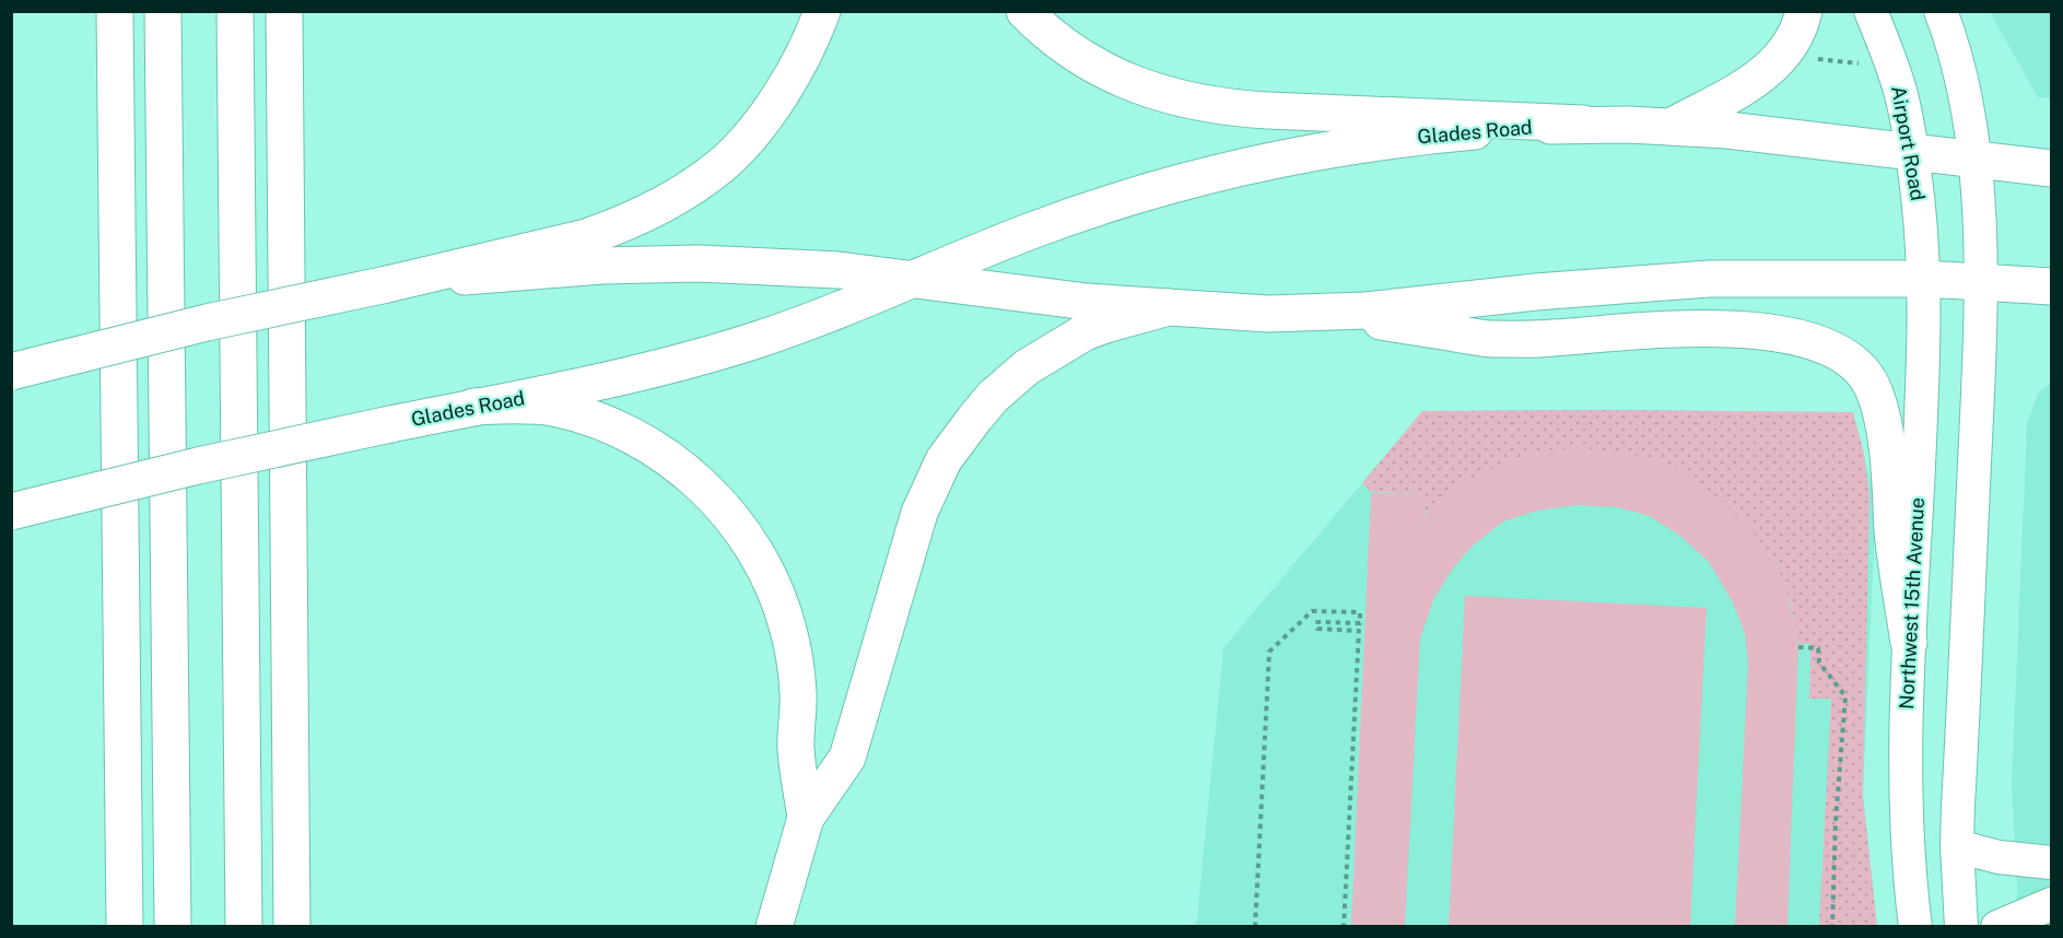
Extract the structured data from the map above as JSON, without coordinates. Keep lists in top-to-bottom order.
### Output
{
  "streets": {
    "main road": ["Glades Road"],
    "street": ["Airport Road", "Northwest 15th Avenue"]
  },
  "crossings": [
    ["Glades Road", "Airport Road"],
    ["Glades Road", "Northwest 15th Avenue"],
    ["Airport Road", "Northwest 15th Avenue"]
  ]
}
